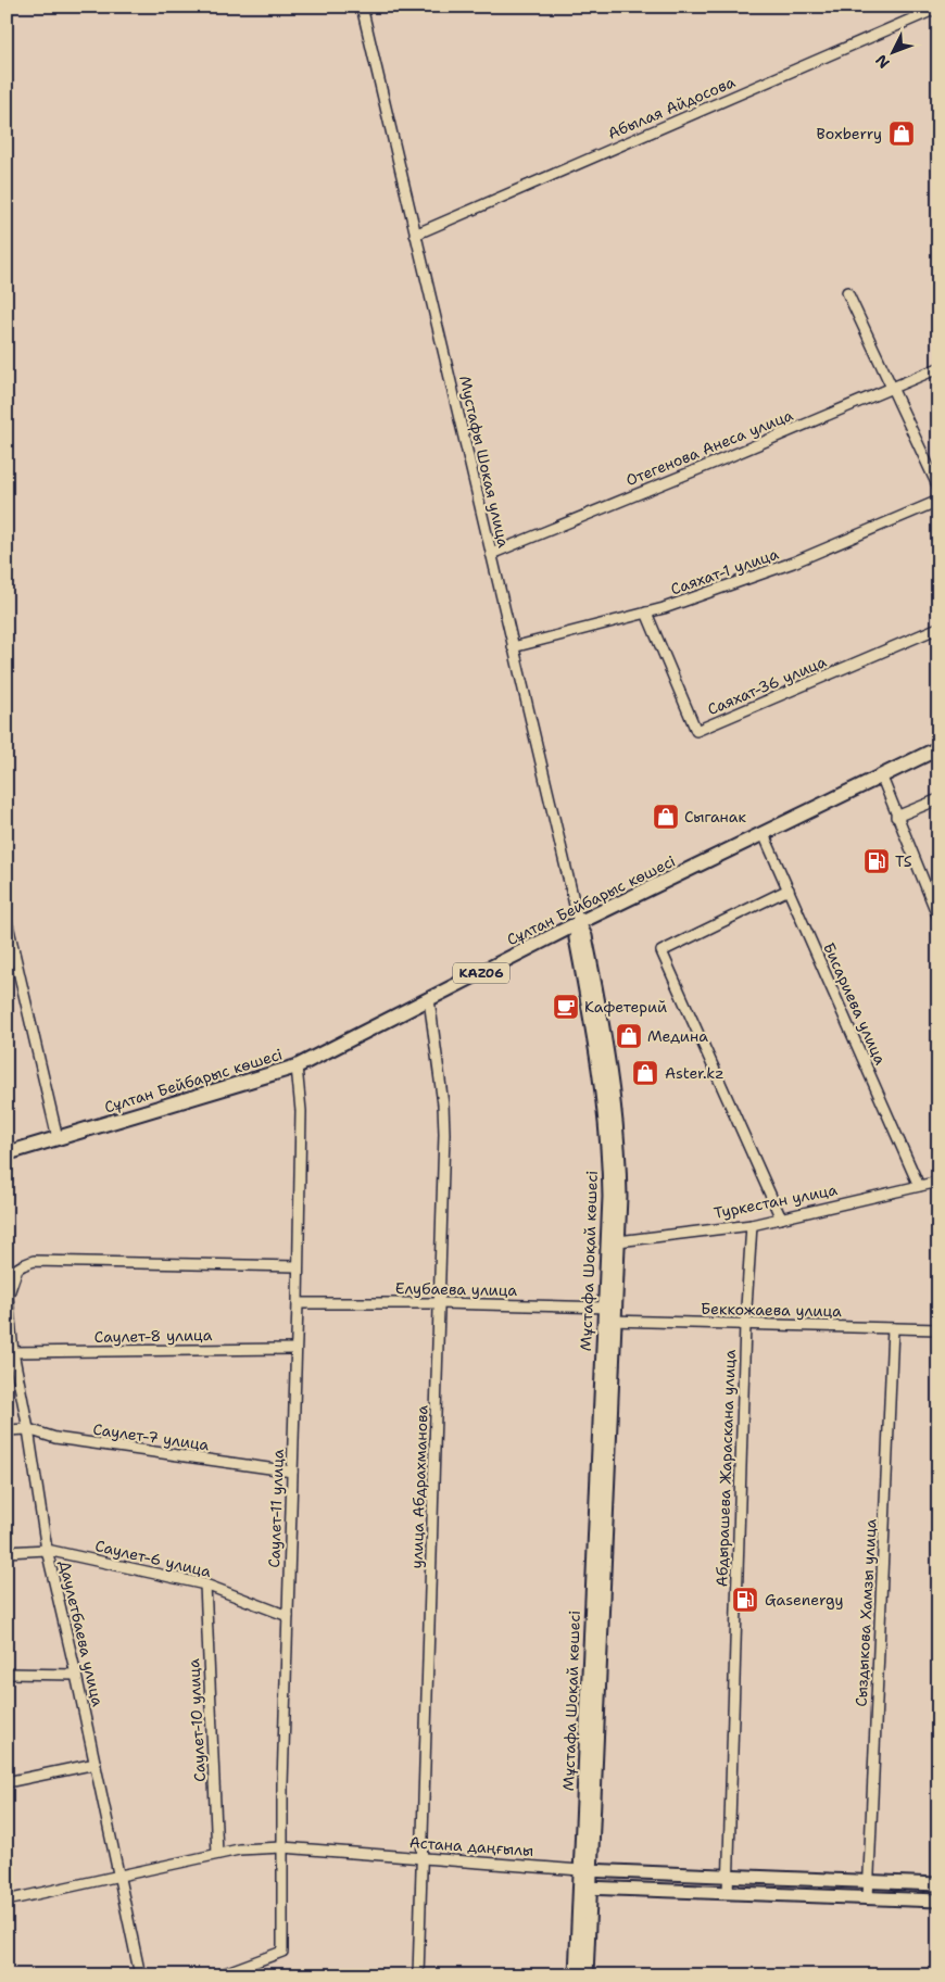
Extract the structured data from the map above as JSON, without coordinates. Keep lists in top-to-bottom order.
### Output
{
  "streets": {
    "main road": ["Сұлтан Бейбарыс көшесі", "KAZ06"],
    "street": [
      "Абылая Айдосова",
      "Отегенова Анеса улица",
      "Мустафы Шокая улица",
      "Саяхат-1 улица",
      "Саяхат-36 улица",
      "Бисариева улица",
      "Туркестан улица",
      "Мұстафа Шоқай көшесі",
      "Елубаева улица",
      "Беккожаева улица",
      "Саулет-8 улица",
      "Саулет-7 улица",
      "Абдырашева Жараскана улица",
      "улица Абдрахманова",
      "Саулет-11 улица",
      "Саулет-6 улица",
      "Сыздыкова Хамзы улица",
      "Даулетбаева улица",
      "Саулет-10 улица",
      "Астана даңғылы"
    ]
  },
  "crossings": [
    ["Абылая Айдосова", "Мустафы Шокая улица"],
    ["Отегенова Анеса улица", "Мустафы Шокая улица"],
    ["Мустафы Шокая улица", "Саяхат-1 улица"],
    ["Мустафы Шокая улица", "Сұлтан Бейбарыс көшесі"],
    ["Мустафы Шокая улица", "Мұстафа Шоқай көшесі"],
    ["Саяхат-1 улица", "Саяхат-36 улица"],
    ["Сұлтан Бейбарыс көшесі", "Бисариева улица"],
    ["Сұлтан Бейбарыс көшесі", "Мұстафа Шоқай көшесі"],
    ["Сұлтан Бейбарыс көшесі", "улица Абдрахманова"],
    ["Сұлтан Бейбарыс көшесі", "Саулет-11 улица"],
    ["Бисариева улица", "Туркестан улица"],
    ["Туркестан улица", "Мұстафа Шоқай көшесі"],
    ["Туркестан улица", "Абдырашева Жараскана улица"],
    ["Мұстафа Шоқай көшесі", "Елубаева улица"],
    ["Мұстафа Шоқай көшесі", "Беккожаева улица"],
    ["Мұстафа Шоқай көшесі", "Астана даңғылы"],
    ["Елубаева улица", "улица Абдрахманова"],
    ["Елубаева улица", "Саулет-11 улица"],
    ["Беккожаева улица", "Абдырашева Жараскана улица"],
    ["Беккожаева улица", "Сыздыкова Хамзы улица"],
    ["Саулет-8 улица", "Саулет-11 улица"],
    ["Саулет-8 улица", "Даулетбаева улица"],
    ["Саулет-7 улица", "Саулет-11 улица"],
    ["Саулет-7 улица", "Даулетбаева улица"],
    ["Абдырашева Жараскана улица", "Астана даңғылы"],
    ["улица Абдрахманова", "Астана даңғылы"],
    ["Саулет-11 улица", "Саулет-6 улица"],
    ["Саулет-11 улица", "Астана даңғылы"],
    ["Саулет-6 улица", "Даулетбаева улица"],
    ["Саулет-6 улица", "Саулет-10 улица"],
    ["Сыздыкова Хамзы улица", "Астана даңғылы"],
    ["Даулетбаева улица", "Астана даңғылы"],
    ["Саулет-10 улица", "Астана даңғылы"]
  ],
  "places": {
    "shop": [
      "Boxberry",
      "Сыганак",
      "Медина",
      "Aster.kz"
    ],
    "fuel station": ["TS", "Gasenergy"],
    "cafe": ["Кафетерий"]
  },
  "north": "bottom left"
}
